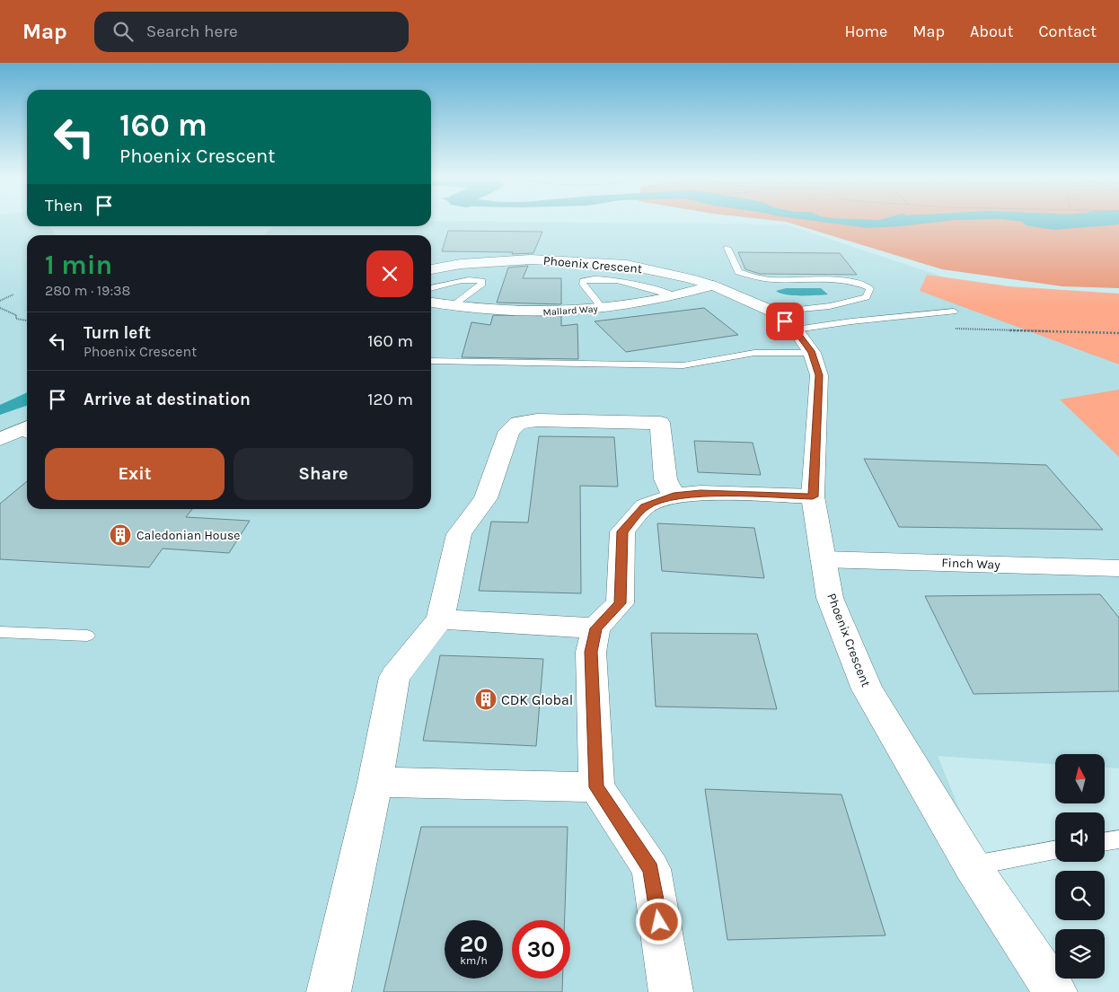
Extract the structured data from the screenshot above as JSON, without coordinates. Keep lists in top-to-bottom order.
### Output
{
  "streets": {
    "street": ["Phoenix Crescent", "Mallard Way", "Finch Way"]
  },
  "crossings": [
    ["Phoenix Crescent", "Mallard Way"],
    ["Phoenix Crescent", "Finch Way"]
  ],
  "places": {
    "building": ["Caledonian House", "CDK Global"]
  },
  "north": "top",
  "page": {
    "header": "Map",
    "search": "Search here",
    "nav": [
      "Home",
      "Map",
      "About",
      "Contact"
    ],
    "turn": ["160 m", "Phoenix Crescent"],
    "then": "Then",
    "heading": ["1 min", "280 m · 19:38"],
    "list": [
      {
        "name": "Turn left",
        "note": "Phoenix Crescent",
        "value": "160 m"
      },
      {
        "name": "Arrive at destination",
        "value": "120 m"
      }
    ],
    "buttons": ["Exit", "Share"],
    "speed": "20 km/h",
    "limit": "30"
  }
}
